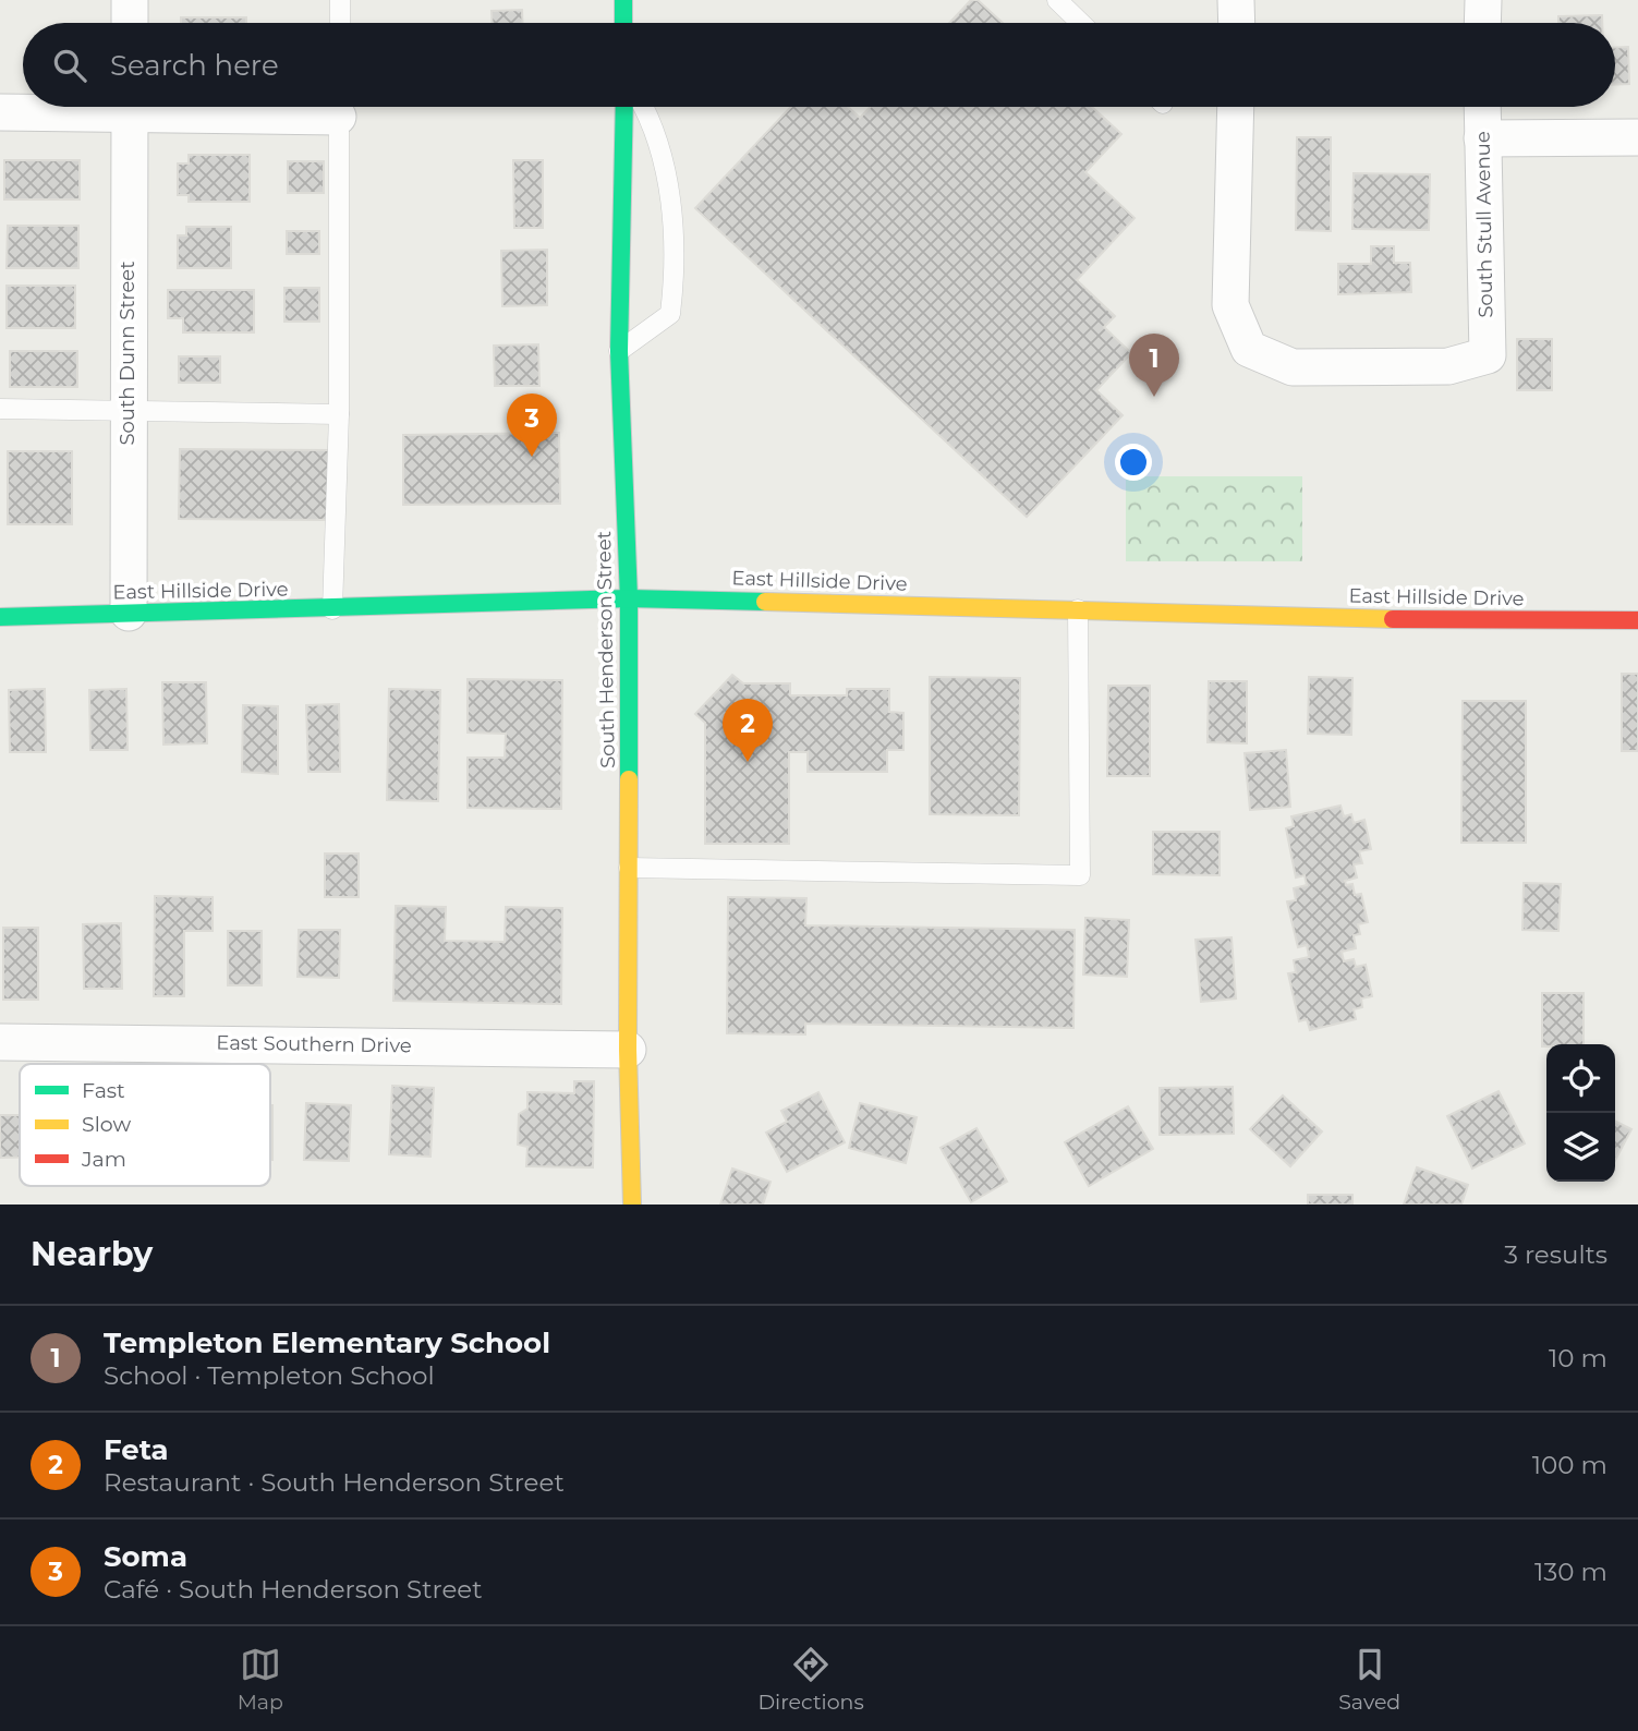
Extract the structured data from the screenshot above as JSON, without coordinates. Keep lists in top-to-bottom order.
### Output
{
  "streets": {
    "main road": ["East Hillside Drive", "South Henderson Street"],
    "street": ["South Stull Avenue", "South Dunn Street", "East Southern Drive"]
  },
  "crossings": [
    ["South Dunn Street", "East Hillside Drive"],
    ["East Hillside Drive", "South Henderson Street"],
    ["South Henderson Street", "East Southern Drive"]
  ],
  "legend": ["Fast", "Slow", "Jam"],
  "page": {
    "search": "Search here",
    "pins": ["1", "3", "2"],
    "heading": ["Nearby", "3 results"],
    "list": [
      {
        "mark": "1",
        "name": "Templeton Elementary School",
        "note": "School · Templeton School",
        "value": "10 m"
      },
      {
        "mark": "2",
        "name": "Feta",
        "note": "Restaurant · South Henderson Street",
        "value": "100 m"
      },
      {
        "mark": "3",
        "name": "Soma",
        "note": "Café · South Henderson Street",
        "value": "130 m"
      }
    ],
    "nav": ["Map", "Directions", "Saved"]
  }
}
